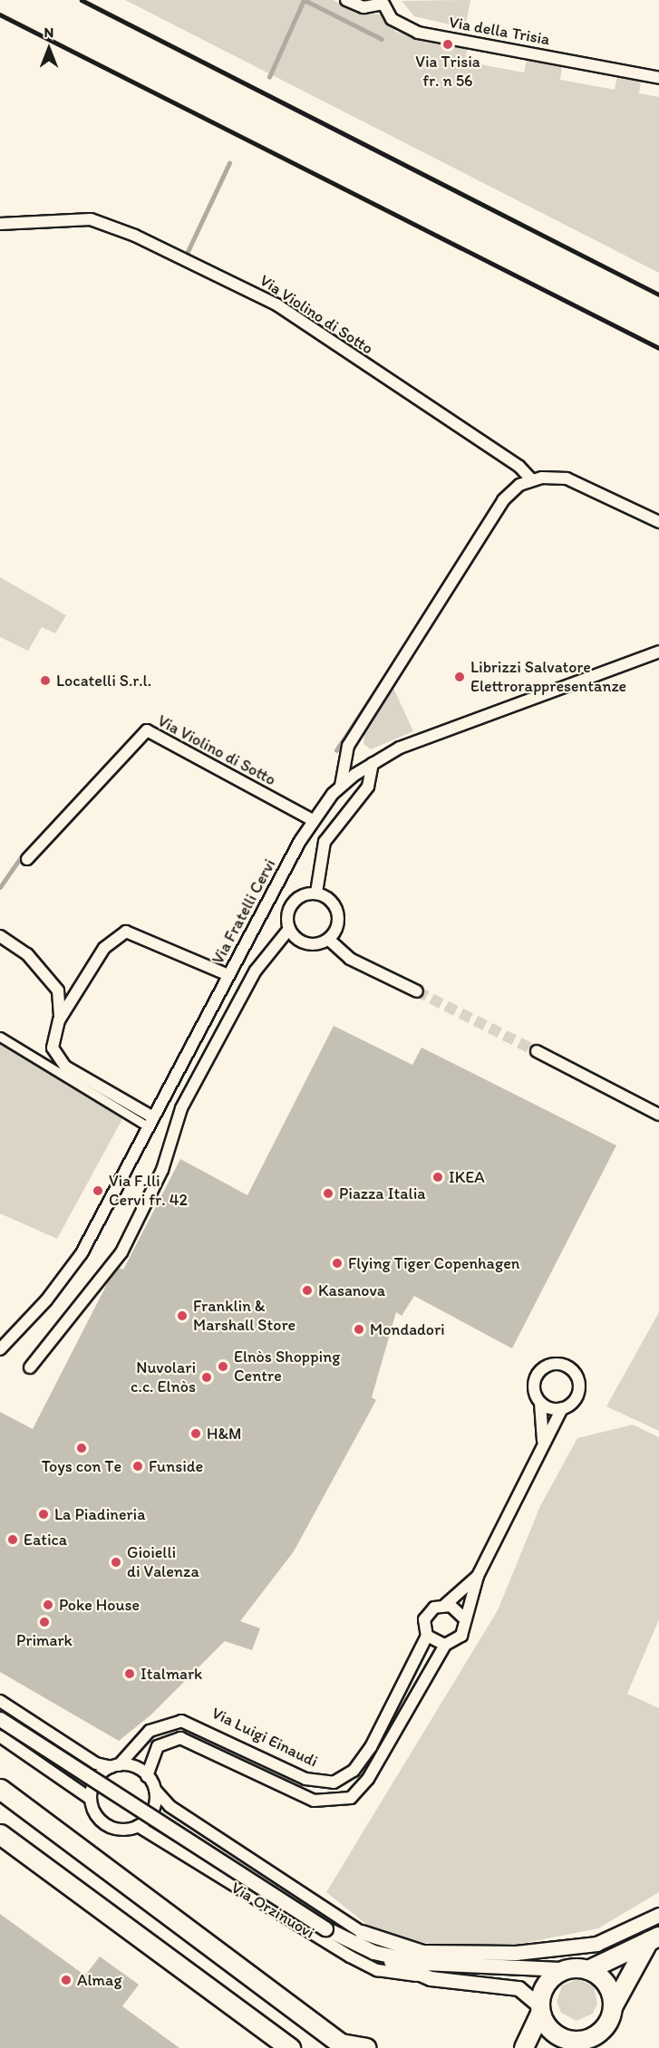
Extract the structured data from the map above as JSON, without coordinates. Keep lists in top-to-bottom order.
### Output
{
  "streets": {
    "street": [
      "Via della Trisia",
      "Via Violino di Sotto",
      "Via Fratelli Cervi",
      "Via Luigi Einaudi",
      "Via Orzinuovi"
    ]
  },
  "crossings": [
    ["Via Violino di Sotto", "Via Fratelli Cervi"],
    ["Via Luigi Einaudi", "Via Orzinuovi"]
  ],
  "places": [
    "Via Trisia fr. n 56",
    "Librizzi Salvatore Elettrorappresentanze",
    "Locatelli S.r.l.",
    "IKEA",
    "Via F.lli Cervi fr. 42",
    "Piazza Italia",
    "Flying Tiger Copenhagen",
    "Kasanova",
    "Franklin & Marshall Store",
    "Mondadori",
    "Elnòs Shopping Centre",
    "Nuvolari c.c. Elnòs",
    "H&M",
    "Toys con Te",
    "Funside",
    "La Piadineria",
    "Eatica",
    "Gioielli di Valenza",
    "Poke House",
    "Primark",
    "Italmark",
    "Almag"
  ],
  "north": "top"
}
